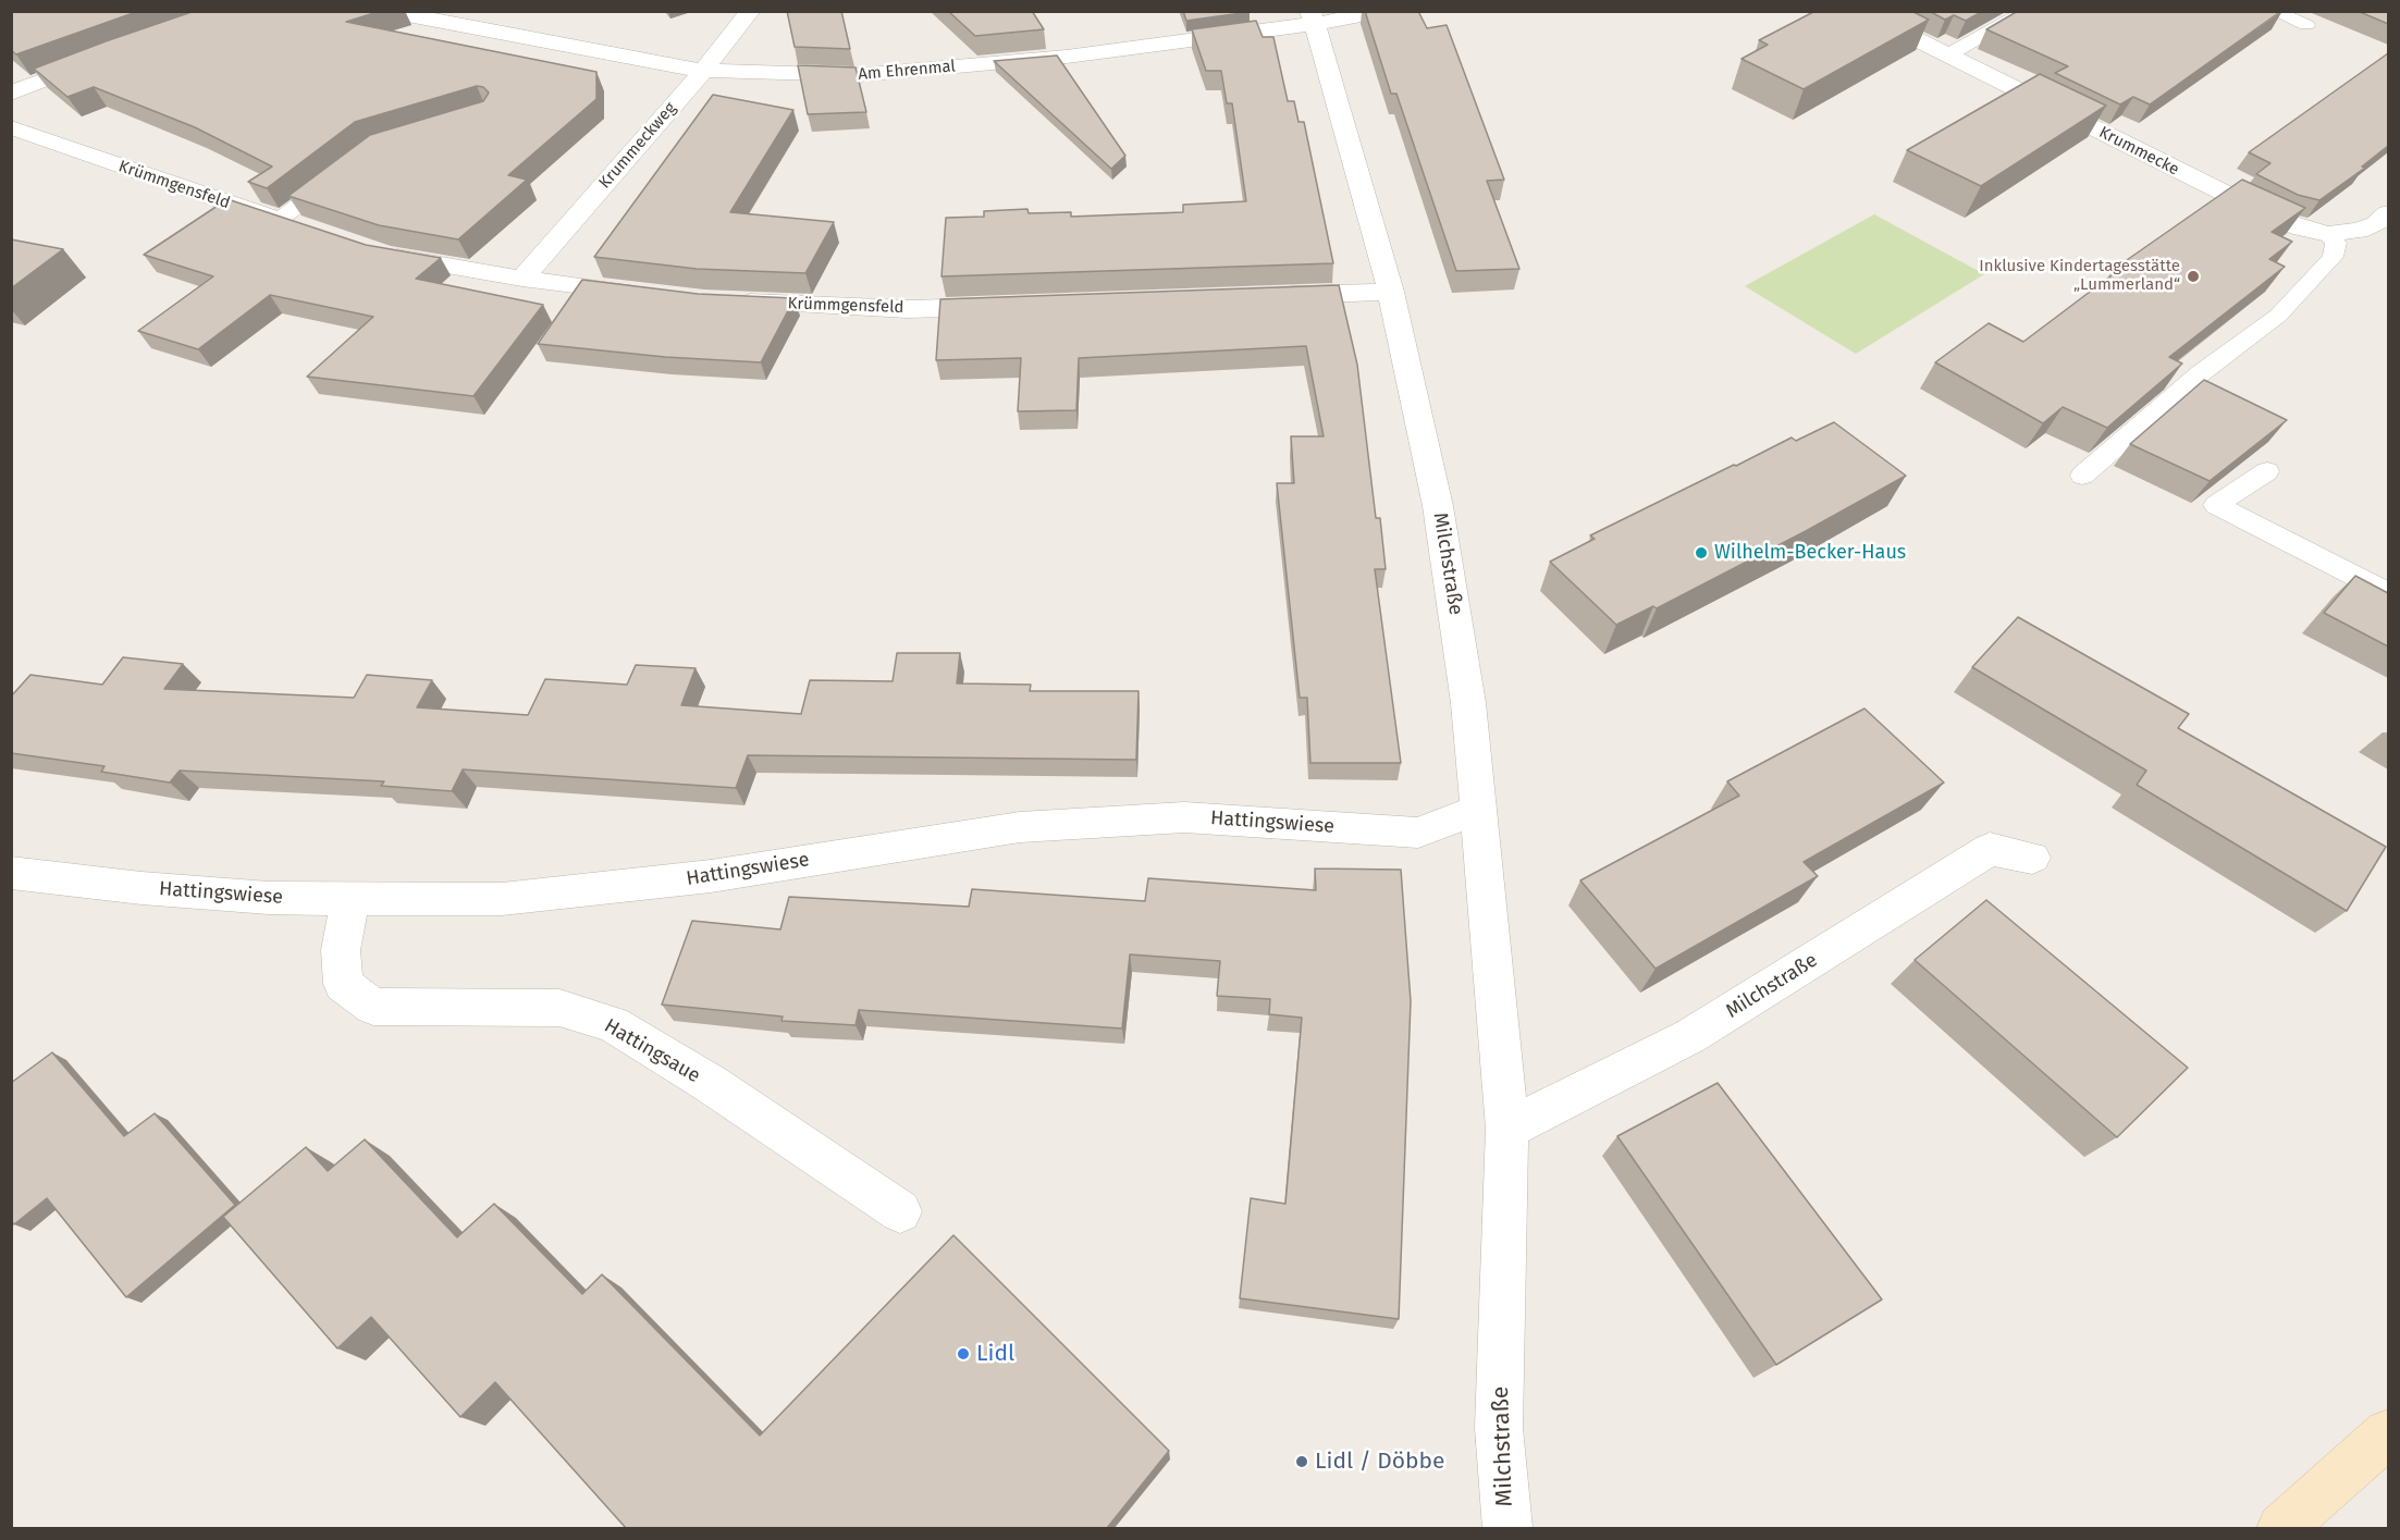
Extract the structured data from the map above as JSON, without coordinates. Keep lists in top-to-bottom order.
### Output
{
  "streets": {
    "street": [
      "Am Ehrenmal",
      "Krummeckweg",
      "Krummecke",
      "Krümmgensfeld",
      "Milchstraße",
      "Hattingswiese",
      "Hattingsaue"
    ]
  },
  "crossings": [
    ["Am Ehrenmal", "Krummeckweg"],
    ["Am Ehrenmal", "Milchstraße"],
    ["Milchstraße", "Hattingswiese"],
    ["Hattingswiese", "Hattingsaue"]
  ],
  "places": [
    "Inklusive Kindertagesstätte „Lummerland“",
    "Wilhelm-Becker-Haus",
    "Lidl",
    "Lidl / Döbbe"
  ]
}
